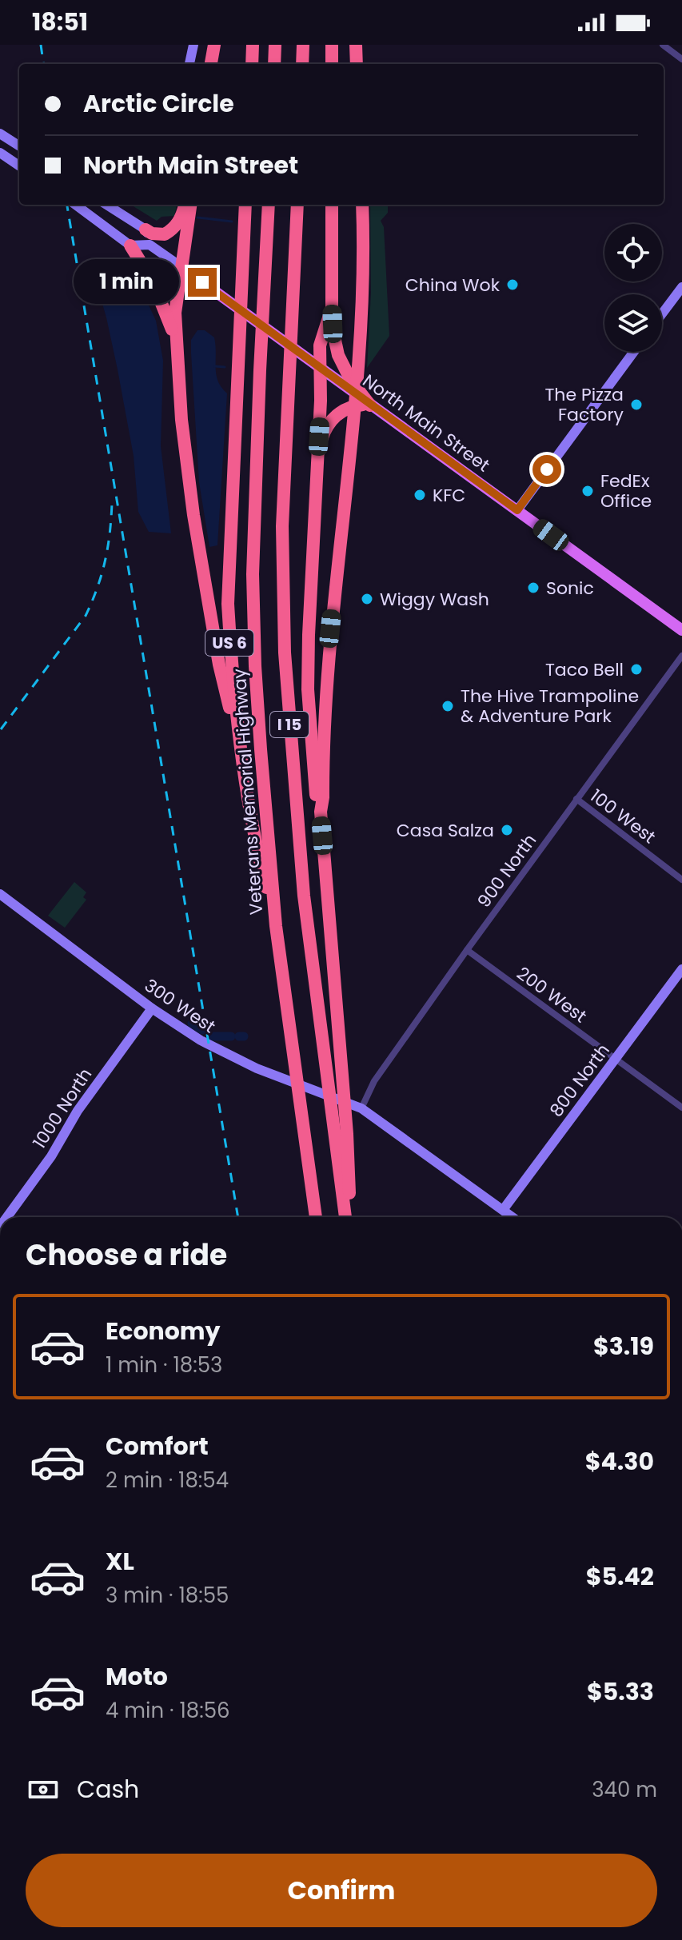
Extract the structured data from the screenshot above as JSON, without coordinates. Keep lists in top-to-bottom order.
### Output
{
  "streets": {
    "highway": ["US 6", "I 15", "Veterans Memorial Highway"],
    "main road": ["North Main Street"],
    "street": [
      "100 West",
      "900 North",
      "200 West",
      "300 West",
      "800 North",
      "1000 North"
    ]
  },
  "crossings": [
    ["US 6", "Veterans Memorial Highway"],
    ["100 West", "900 North"],
    ["900 North", "200 West"],
    ["900 North", "300 West"],
    ["200 West", "800 North"],
    ["300 West", "800 North"],
    ["300 West", "1000 North"]
  ],
  "places": [
    "China Wok",
    "The Pizza Factory",
    "FedEx Office",
    "KFC",
    "Sonic",
    "Wiggy Wash",
    "Taco Bell",
    "The Hive Trampoline & Adventure Park",
    "Casa Salza"
  ],
  "page": {
    "status": "18:51",
    "banner": ["Arctic Circle", "North Main Street"],
    "bubble": "1 min",
    "heading": "Choose a ride",
    "list": [
      {
        "name": "Economy",
        "note": "1 min · 18:53",
        "value": "$3.19"
      },
      {
        "name": "Comfort",
        "note": "2 min · 18:54",
        "value": "$4.30"
      },
      {
        "name": "XL",
        "note": "3 min · 18:55",
        "value": "$5.42"
      },
      {
        "name": "Moto",
        "note": "4 min · 18:56",
        "value": "$5.33"
      }
    ],
    "pay": ["Cash", "340 m"],
    "buttons": "Confirm"
  }
}
